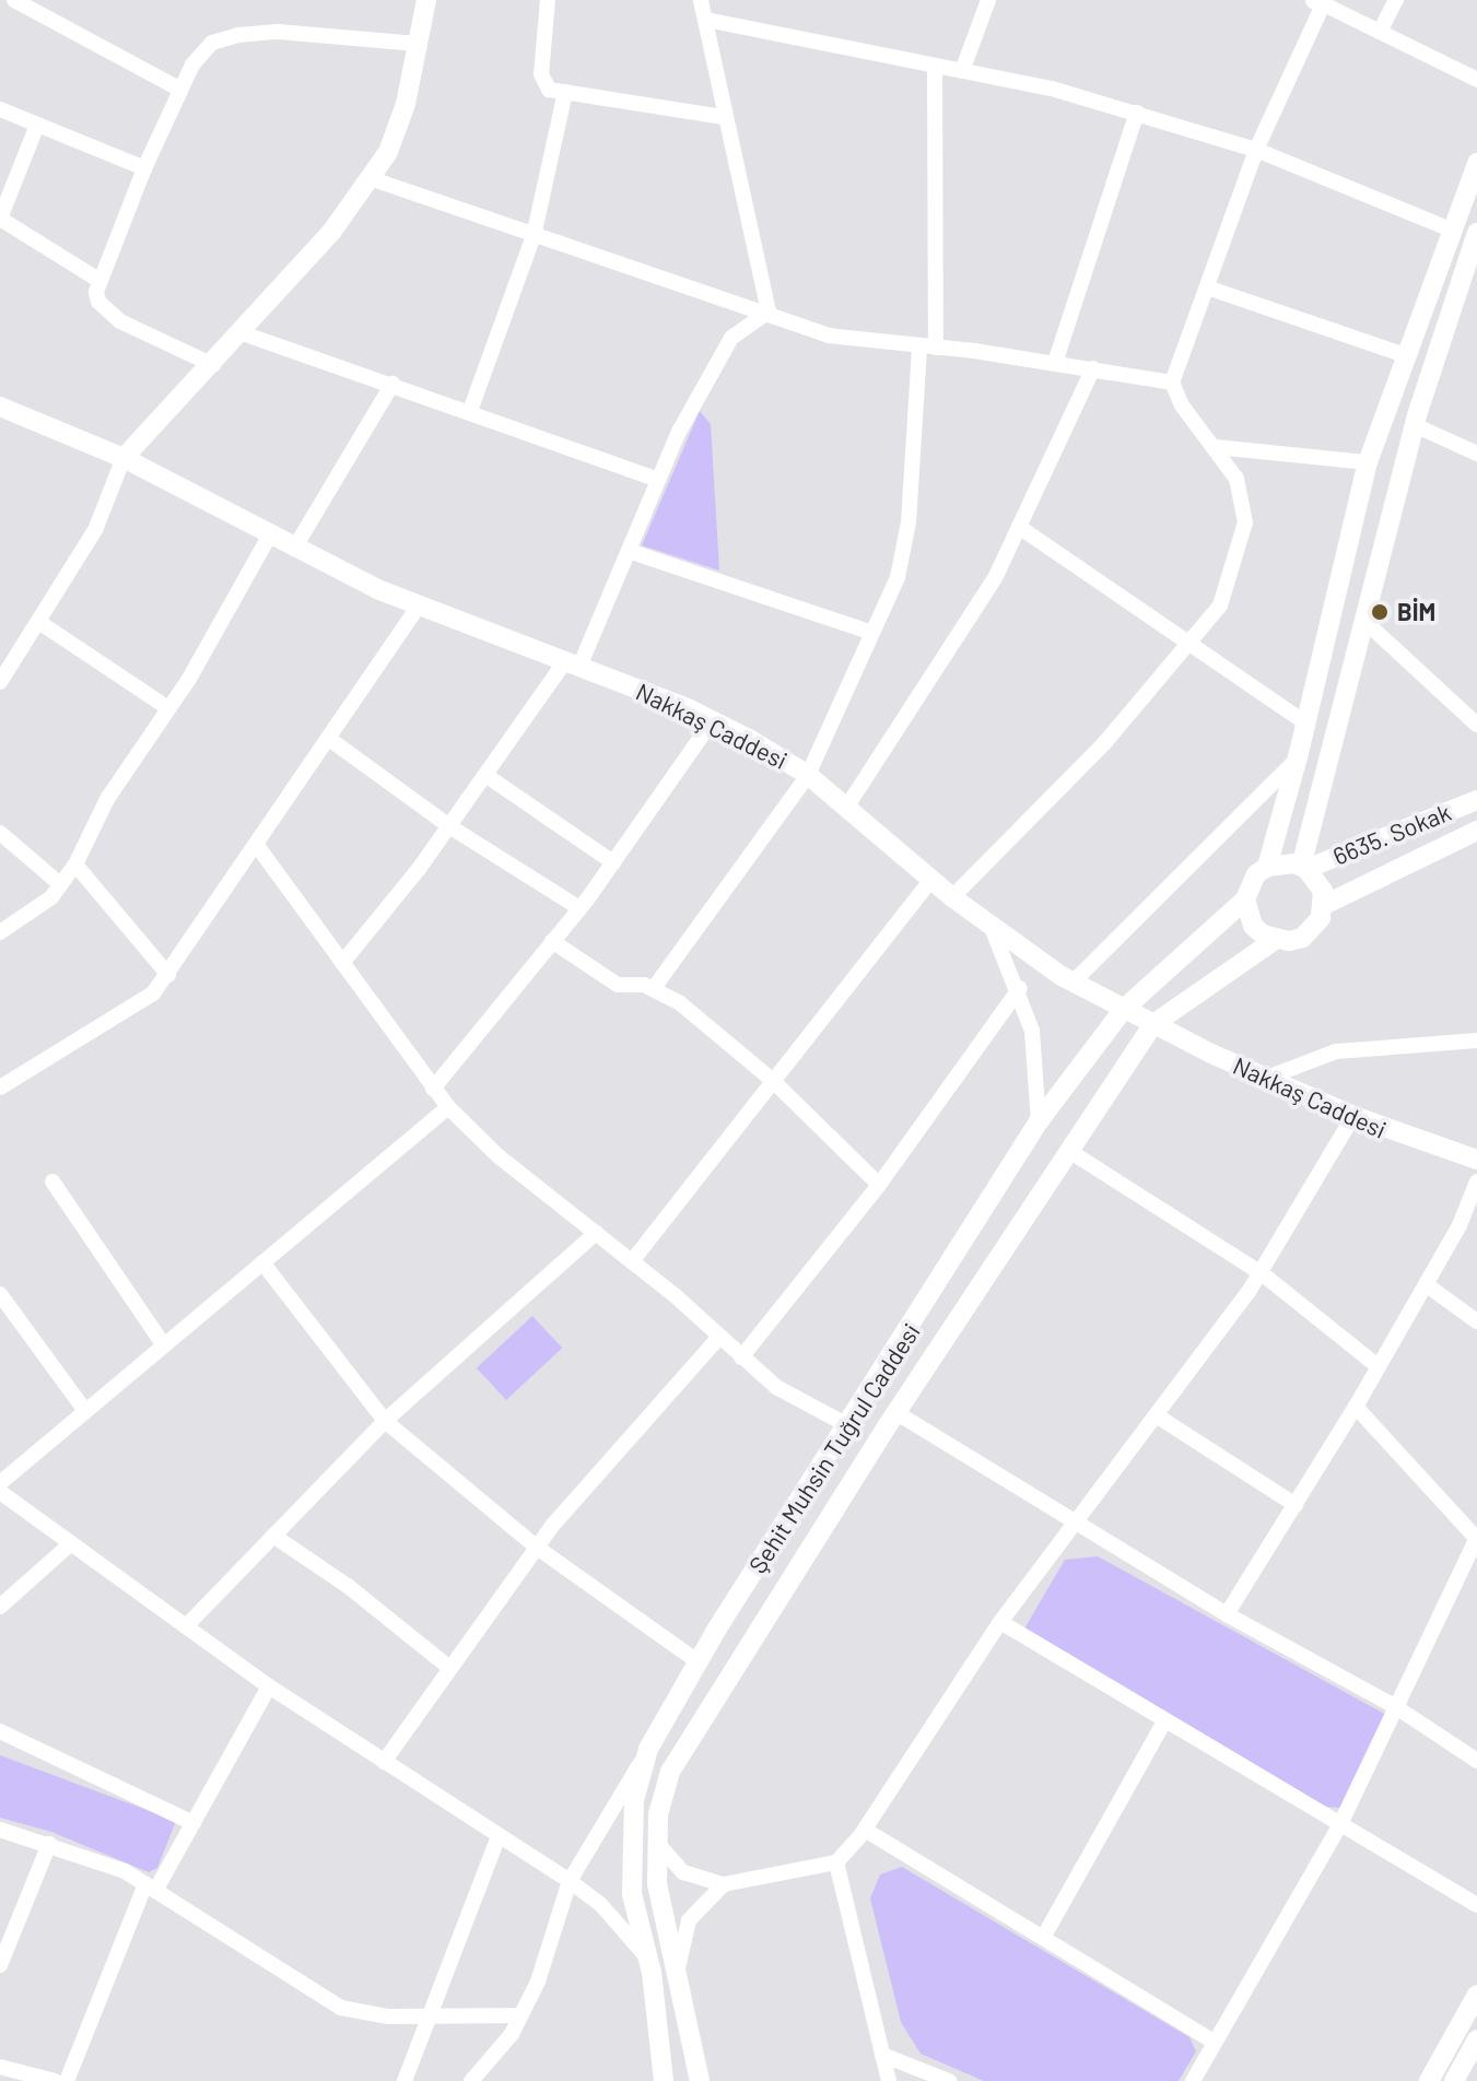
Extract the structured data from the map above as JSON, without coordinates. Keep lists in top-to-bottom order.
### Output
{
  "streets": {
    "main road": ["Nakkaş Caddesi", "6635. Sokak", "Şehit Muhsin Tuğrul Caddesi"]
  },
  "crossings": [
    ["Nakkaş Caddesi", "Şehit Muhsin Tuğrul Caddesi"],
    ["6635. Sokak", "Şehit Muhsin Tuğrul Caddesi"]
  ],
  "places": ["BİM"]
}
